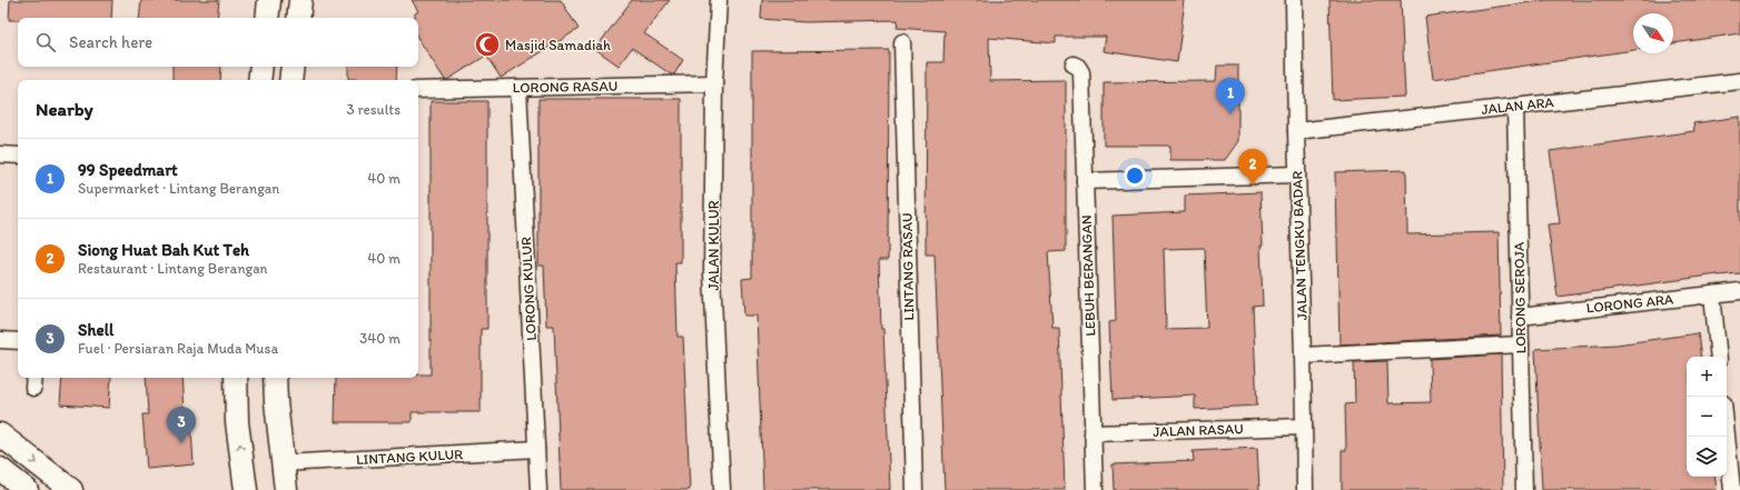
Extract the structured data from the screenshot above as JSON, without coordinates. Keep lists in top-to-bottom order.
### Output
{
  "streets": {
    "street": [
      "LORONG RASAU",
      "JALAN ARA",
      "JALAN KULUR",
      "JALAN TENGKU BADAR",
      "LINTANG RASAU",
      "LEBUH BERANGAN",
      "LORONG KULUR",
      "LORONG SEROJA",
      "LORONG ARA",
      "JALAN RASAU",
      "LINTANG KULUR"
    ]
  },
  "crossings": [
    ["LORONG RASAU", "JALAN KULUR"],
    ["LORONG RASAU", "LORONG KULUR"],
    ["JALAN ARA", "JALAN TENGKU BADAR"],
    ["JALAN ARA", "LORONG SEROJA"],
    ["JALAN TENGKU BADAR", "JALAN RASAU"],
    ["LEBUH BERANGAN", "JALAN RASAU"],
    ["LORONG KULUR", "LINTANG KULUR"],
    ["LORONG SEROJA", "LORONG ARA"]
  ],
  "places": {
    "mosque": ["Masjid Samadiah"]
  },
  "north": "bottom right",
  "page": {
    "search": "Search here",
    "pins": ["1", "2", "3"],
    "heading": ["Nearby", "3 results"],
    "list": [
      {
        "mark": "1",
        "name": "99 Speedmart",
        "note": "Supermarket · Lintang Berangan",
        "value": "40 m"
      },
      {
        "mark": "2",
        "name": "Siong Huat Bah Kut Teh",
        "note": "Restaurant · Lintang Berangan",
        "value": "40 m"
      },
      {
        "mark": "3",
        "name": "Shell",
        "note": "Fuel · Persiaran Raja Muda Musa",
        "value": "340 m"
      }
    ],
    "map_buttons": ["+", "−"]
  }
}
